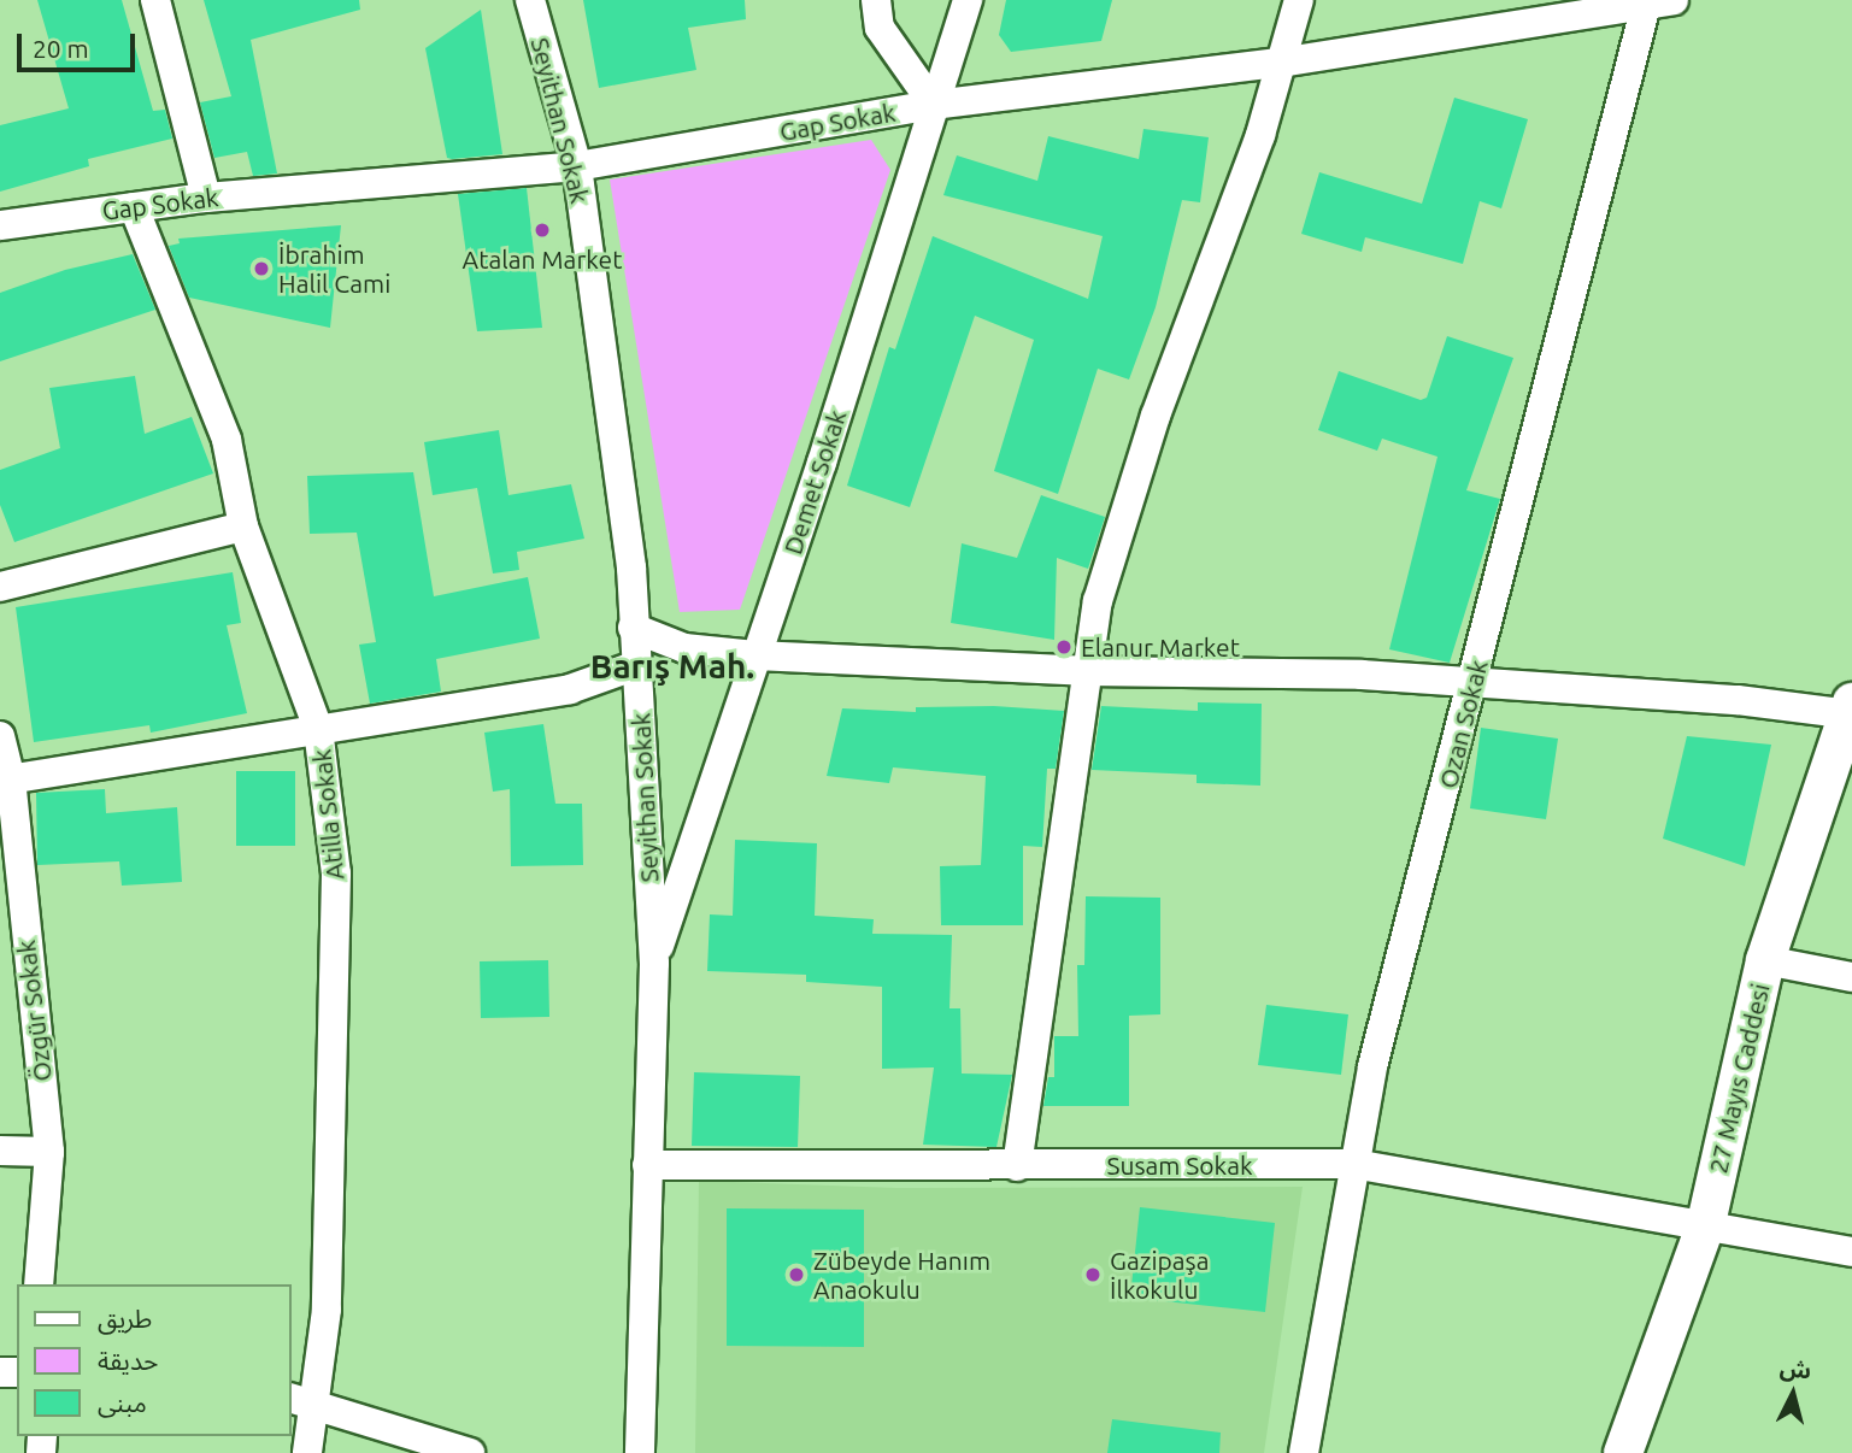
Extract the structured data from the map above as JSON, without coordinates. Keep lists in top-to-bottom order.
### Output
{
  "streets": {
    "street": [
      "Seyithan Sokak",
      "Gap Sokak",
      "Demet Sokak",
      "Ozan Sokak",
      "Atilla Sokak",
      "Özgür Sokak",
      "27 Mayıs Caddesi",
      "Susam Sokak"
    ]
  },
  "crossings": [
    ["Seyithan Sokak", "Gap Sokak"],
    ["Seyithan Sokak", "Demet Sokak"],
    ["Seyithan Sokak", "Susam Sokak"],
    ["Gap Sokak", "Demet Sokak"],
    ["Gap Sokak", "Ozan Sokak"],
    ["Gap Sokak", "Atilla Sokak"],
    ["Ozan Sokak", "Susam Sokak"],
    ["27 Mayıs Caddesi", "Susam Sokak"]
  ],
  "districts": ["Barış Mah."],
  "places": [
    "Atalan Market",
    "İbrahim Halil Cami",
    "Elanur Market",
    "Zübeyde Hanım Anaokulu",
    "Gazipaşa İlkokulu"
  ],
  "legend": ["طريق", "حديقة", "مبنى"],
  "scale_bar": "20 m",
  "north": "top"
}
